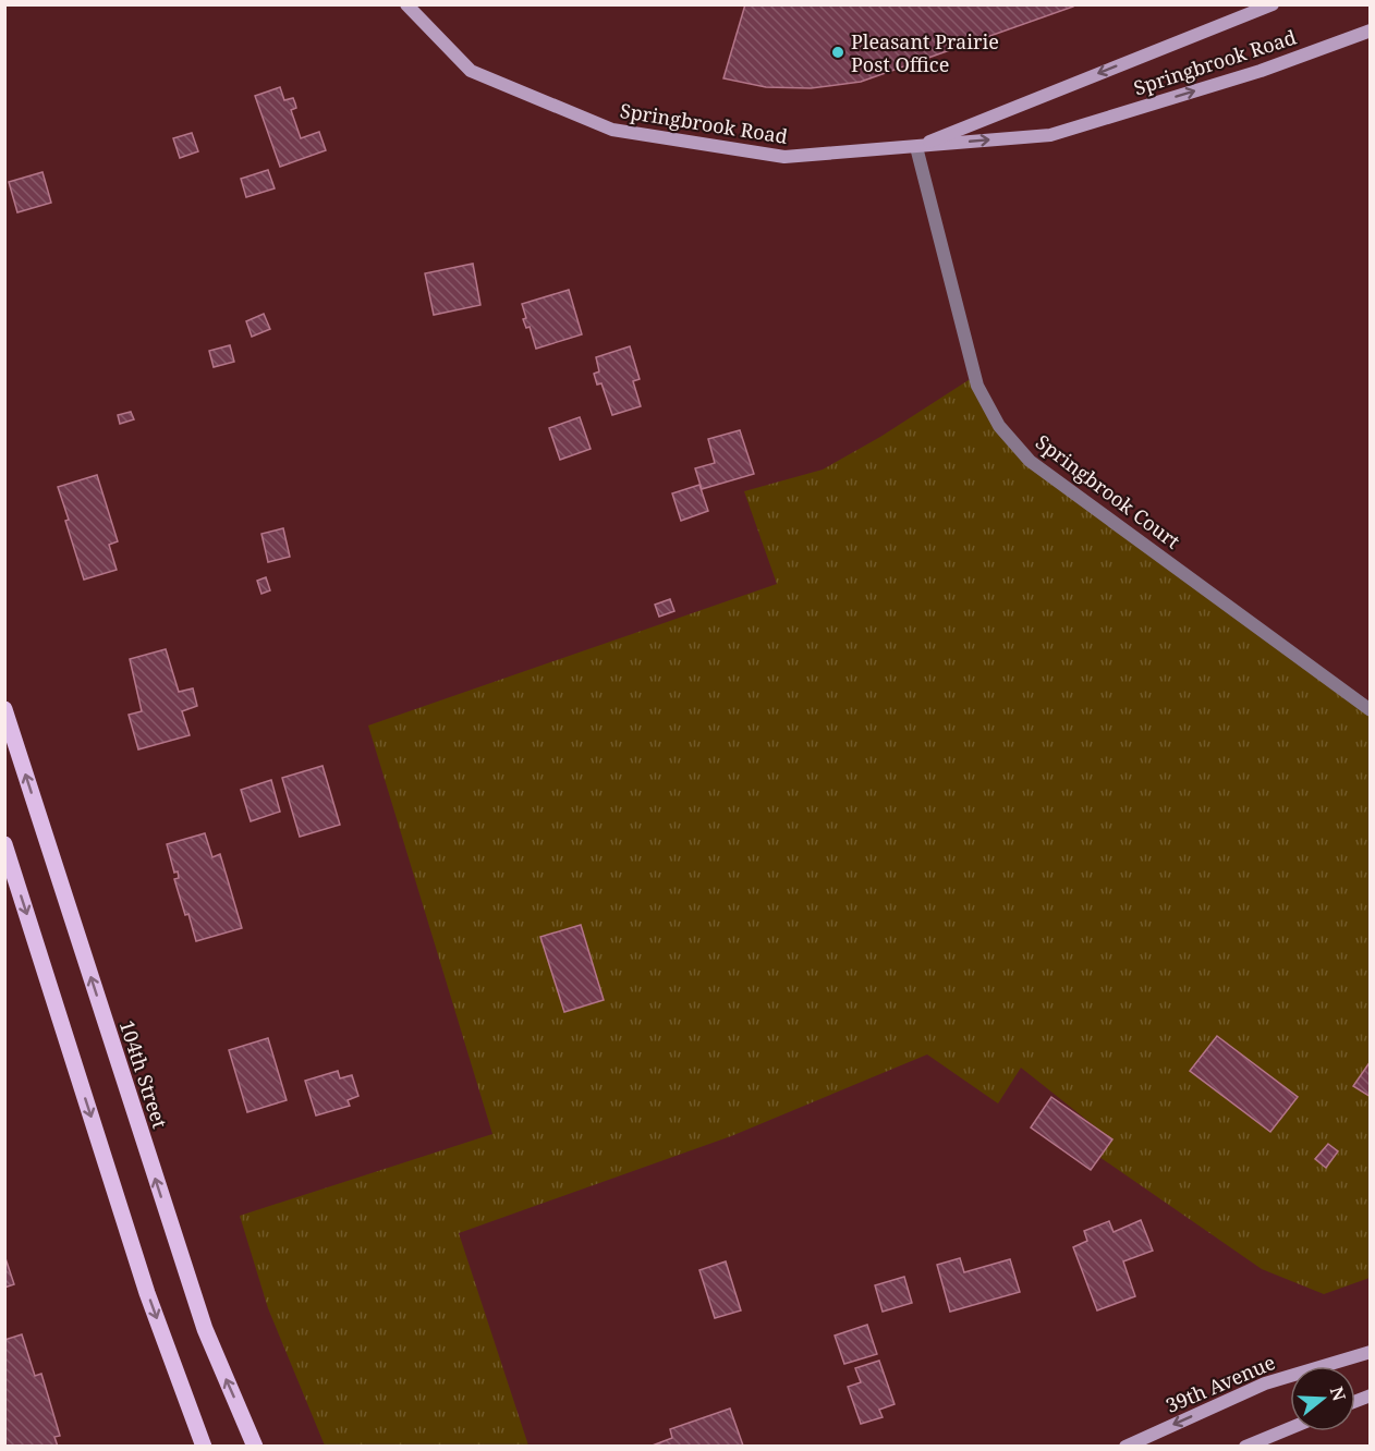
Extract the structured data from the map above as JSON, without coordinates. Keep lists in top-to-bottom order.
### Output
{
  "streets": {
    "main road": ["104th Street"],
    "street": ["Springbrook Road", "Springbrook Court", "39th Avenue"]
  },
  "crossings": [
    ["Springbrook Road", "Springbrook Court"]
  ],
  "one_way": ["39th Avenue"],
  "places": ["Pleasant Prairie Post Office"],
  "north": "right"
}
